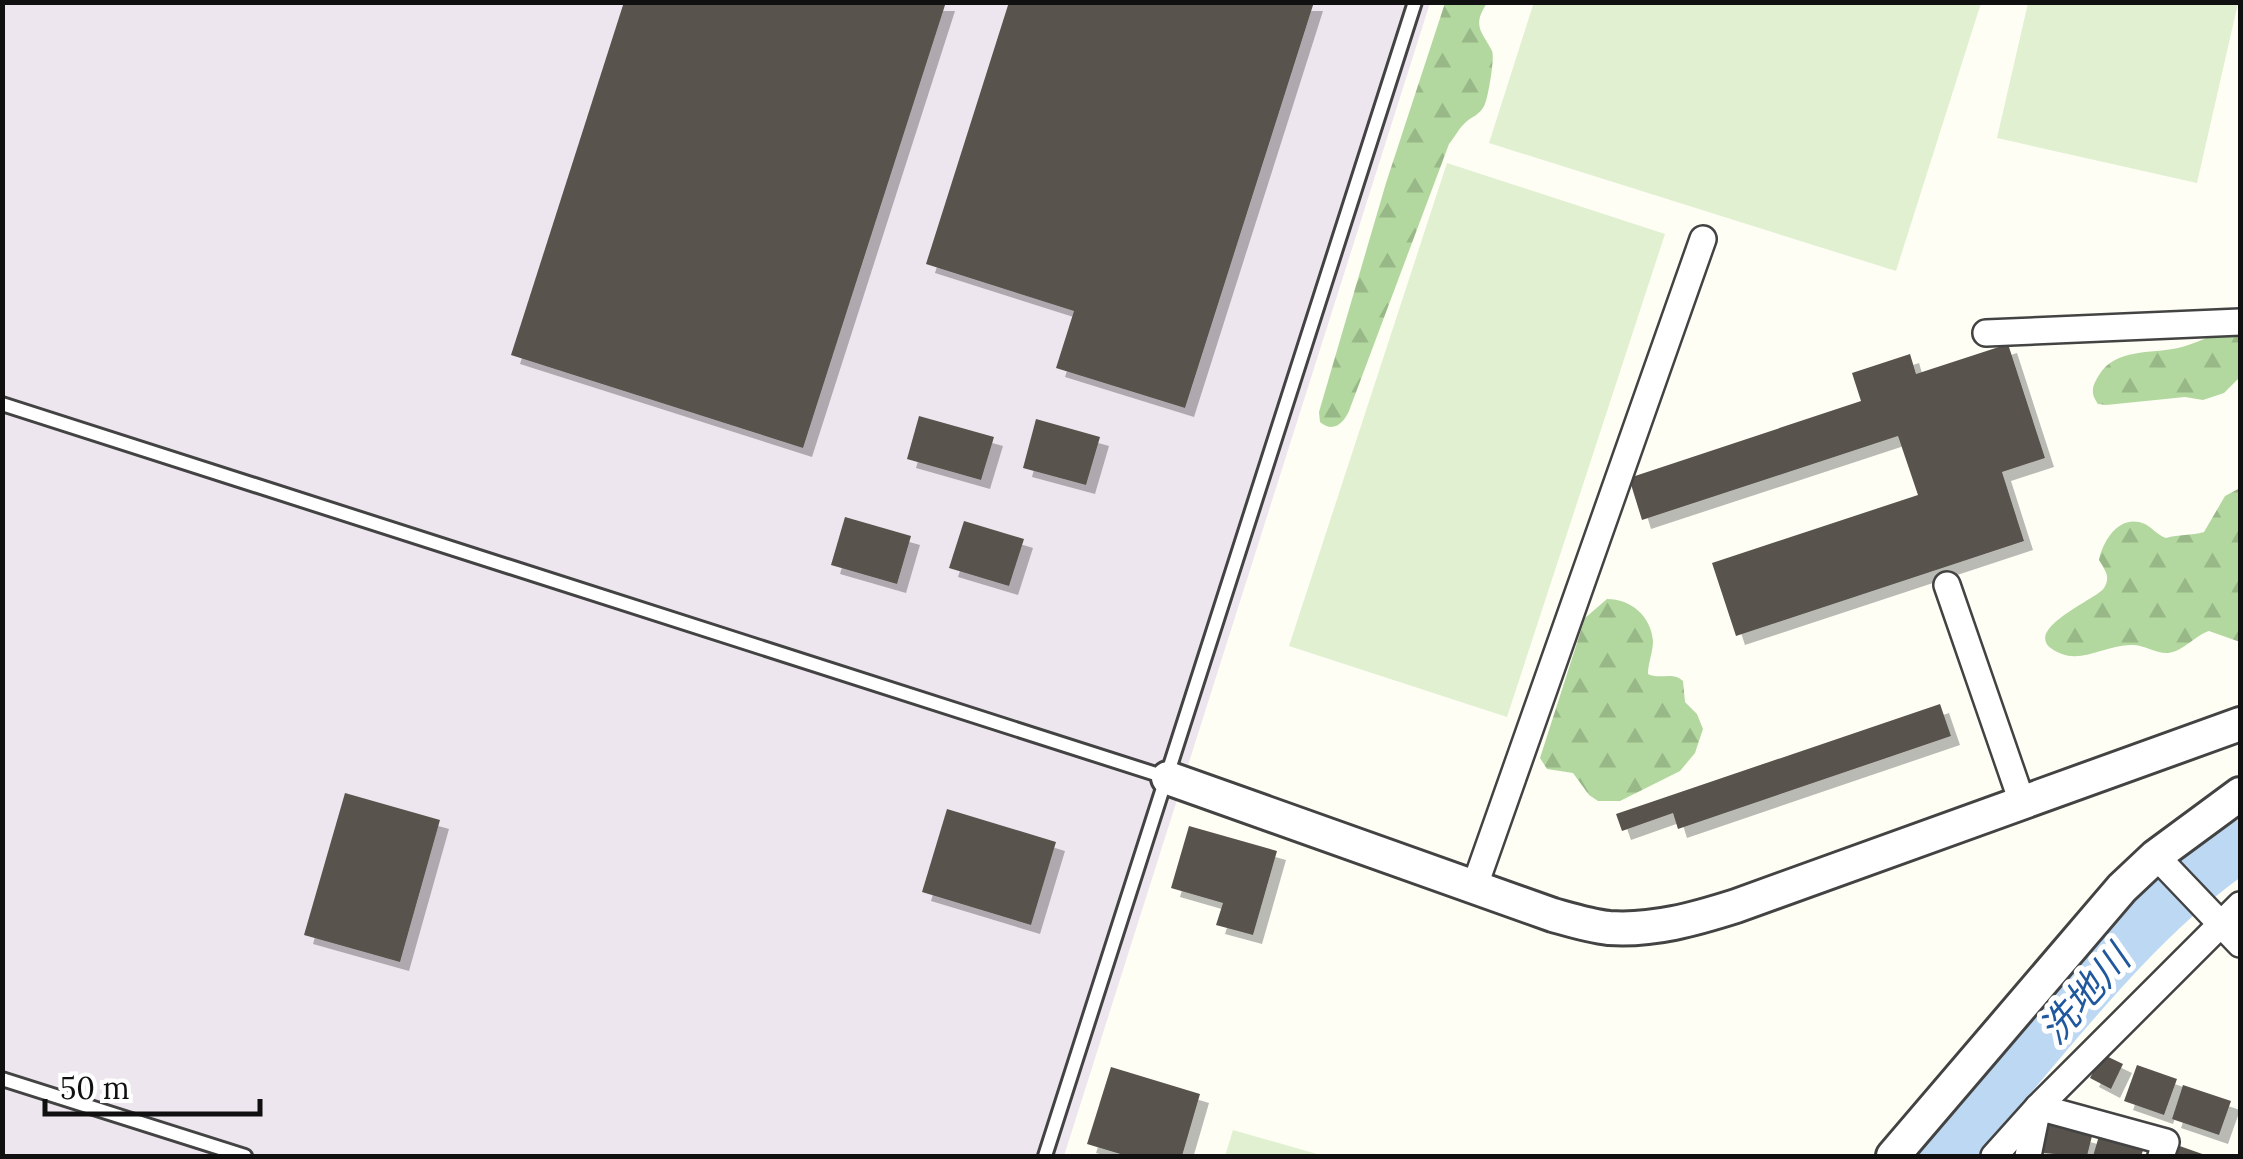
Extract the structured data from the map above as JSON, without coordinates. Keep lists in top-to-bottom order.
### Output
{
  "water": ["洗地川"],
  "scale_bar": "50 m"
}
